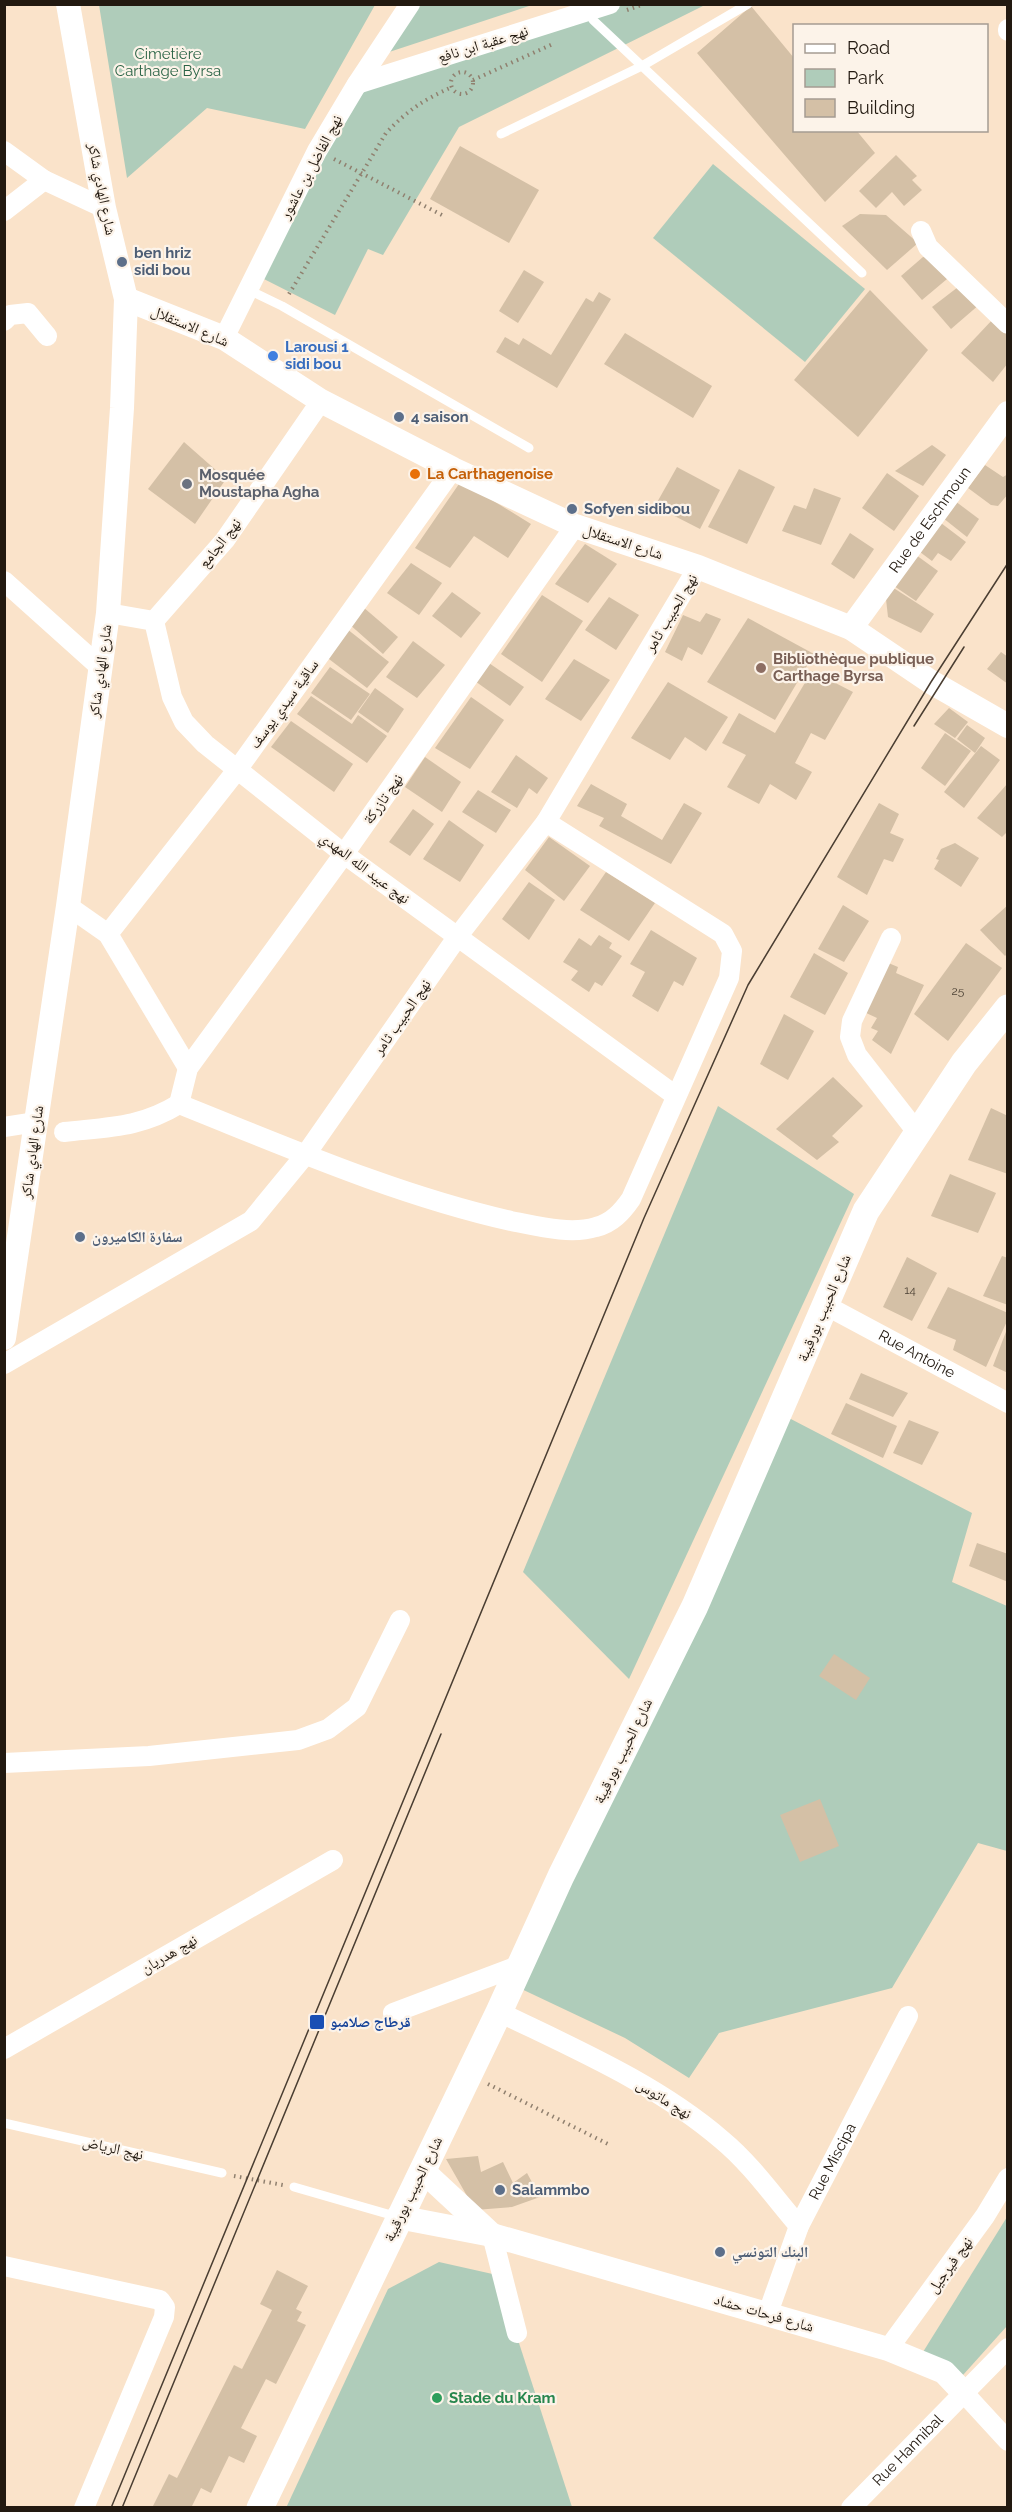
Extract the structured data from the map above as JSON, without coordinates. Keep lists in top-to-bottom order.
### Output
{
  "streets": {
    "main road": ["شارع الحبيب بورقيبة"],
    "street": [
      "نهج عقبة ابن نافع",
      "نهج الفاضل بن عاشور",
      "شارع الهادي شاكر",
      "شارع الاستقلال",
      "Rue de Eschmoun",
      "نهج الجامع",
      "نهج الحبيب ثامر",
      "ساقية سيدي يوسف",
      "نهج تازركة",
      "نهج عبيد الله المهدي",
      "Rue Antoine",
      "نهج هدريان",
      "نهج ماتوس",
      "Rue Miscipa",
      "نهج فيرجيل",
      "شارع فرحات حشاد",
      "Rue Hannibal"
    ],
    "lane": ["نهج الرياض"]
  },
  "crossings": [
    ["نهج عقبة ابن نافع", "نهج الفاضل بن عاشور"],
    ["نهج الفاضل بن عاشور", "شارع الاستقلال"],
    ["شارع الهادي شاكر", "شارع الاستقلال"],
    ["شارع الاستقلال", "Rue de Eschmoun"],
    ["شارع الاستقلال", "نهج الجامع"],
    ["شارع الاستقلال", "نهج الحبيب ثامر"],
    ["شارع الاستقلال", "ساقية سيدي يوسف"],
    ["شارع الاستقلال", "نهج تازركة"],
    ["نهج الجامع", "نهج عبيد الله المهدي"],
    ["نهج الحبيب ثامر", "نهج عبيد الله المهدي"],
    ["ساقية سيدي يوسف", "نهج عبيد الله المهدي"],
    ["نهج تازركة", "نهج عبيد الله المهدي"],
    ["شارع الحبيب بورقيبة", "Rue Antoine"],
    ["شارع الحبيب بورقيبة", "نهج ماتوس"],
    ["شارع الحبيب بورقيبة", "شارع فرحات حشاد"],
    ["نهج ماتوس", "Rue Miscipa"],
    ["Rue Miscipa", "شارع فرحات حشاد"],
    ["نهج فيرجيل", "شارع فرحات حشاد"],
    ["شارع فرحات حشاد", "Rue Hannibal"]
  ],
  "parks": ["Cimetière Carthage Byrsa"],
  "places": {
    "other": [
      "ben hriz sidi bou",
      "Larousi 1 sidi bou",
      "4 saison",
      "La Carthagenoise",
      "Mosquée Moustapha Agha",
      "Sofyen sidibou",
      "Bibliothèque publique Carthage Byrsa",
      "سفارة الكاميرون",
      "Salammbo",
      "البنك التونسي",
      "Stade du Kram"
    ],
    "transit": ["قرطاج صلامبو"]
  },
  "house_numbers": ["25", "14"],
  "legend": ["Road", "Park", "Building"]
}
